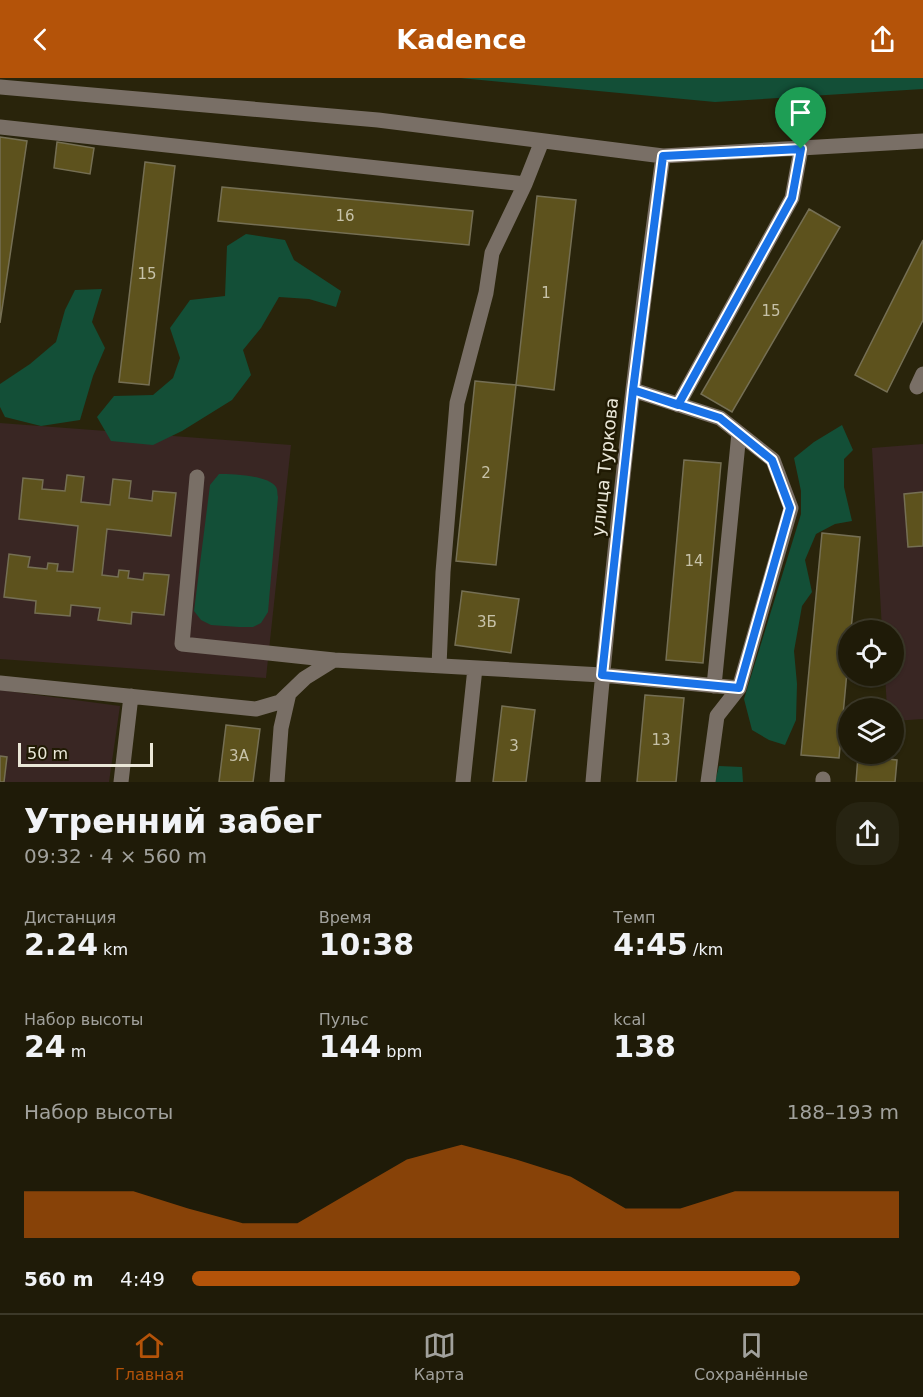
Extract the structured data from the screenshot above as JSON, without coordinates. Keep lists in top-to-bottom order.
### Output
{
  "streets": {
    "street": ["улица Туркова"]
  },
  "house_numbers": [
    "16",
    "15",
    "1",
    "15",
    "2",
    "14",
    "3Б",
    "13",
    "3",
    "3А"
  ],
  "scale_bar": "50 m",
  "page": {
    "header": "Kadence",
    "scale": "50 m",
    "heading": ["Утренний забег", "09:32 · 4 × 560 m"],
    "stats": [
      ["Дистанция", "2.24 km"],
      ["Время", "10:38"],
      ["Темп", "4:45 /km"],
      ["Набор высоты", "24 m"],
      ["Пульс", "144 bpm"],
      ["kcal", "138"]
    ],
    "chart": ["Набор высоты", "188–193 m"],
    "list": [
      {
        "name": "560 m",
        "note": "4:49"
      }
    ],
    "tabs": ["Главная", "Карта", "Сохранённые"]
  }
}
